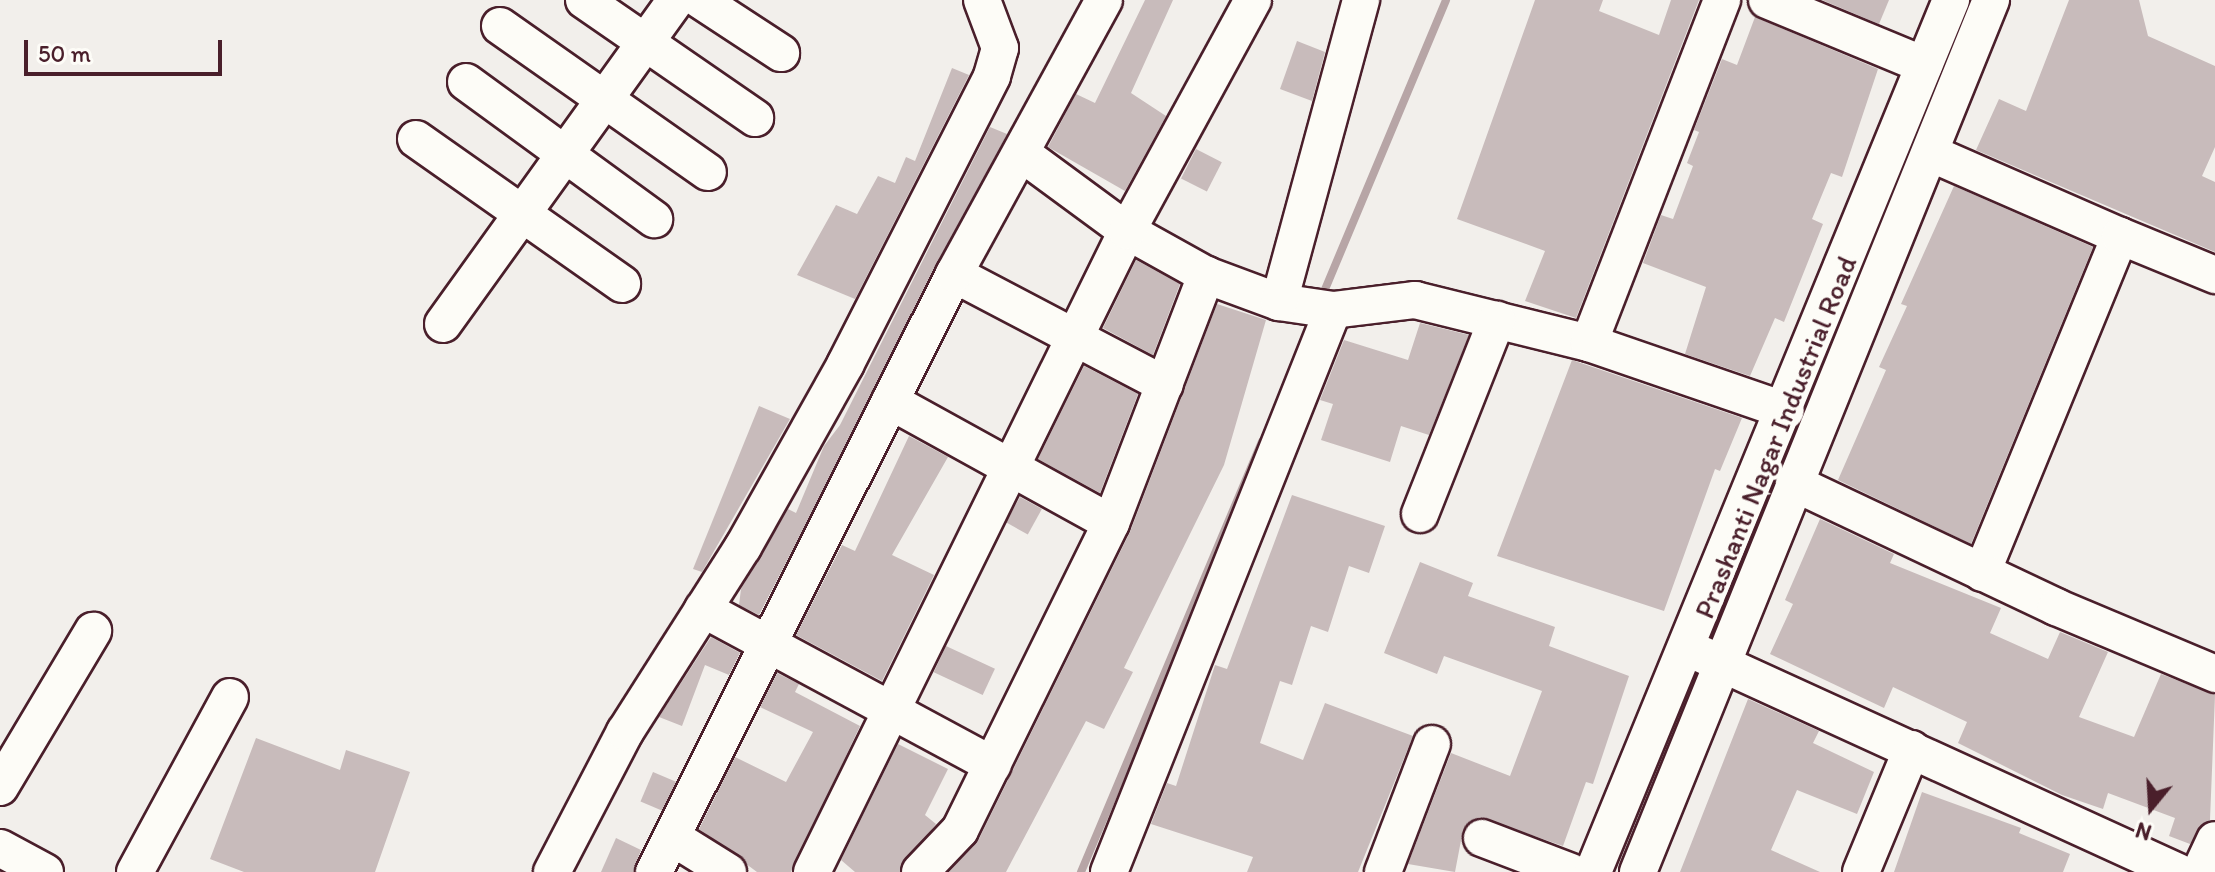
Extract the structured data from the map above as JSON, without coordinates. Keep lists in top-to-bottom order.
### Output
{
  "streets": {
    "street": ["Prashanti Nagar Industrial Road"]
  },
  "scale_bar": "50 m",
  "north": "bottom"
}
